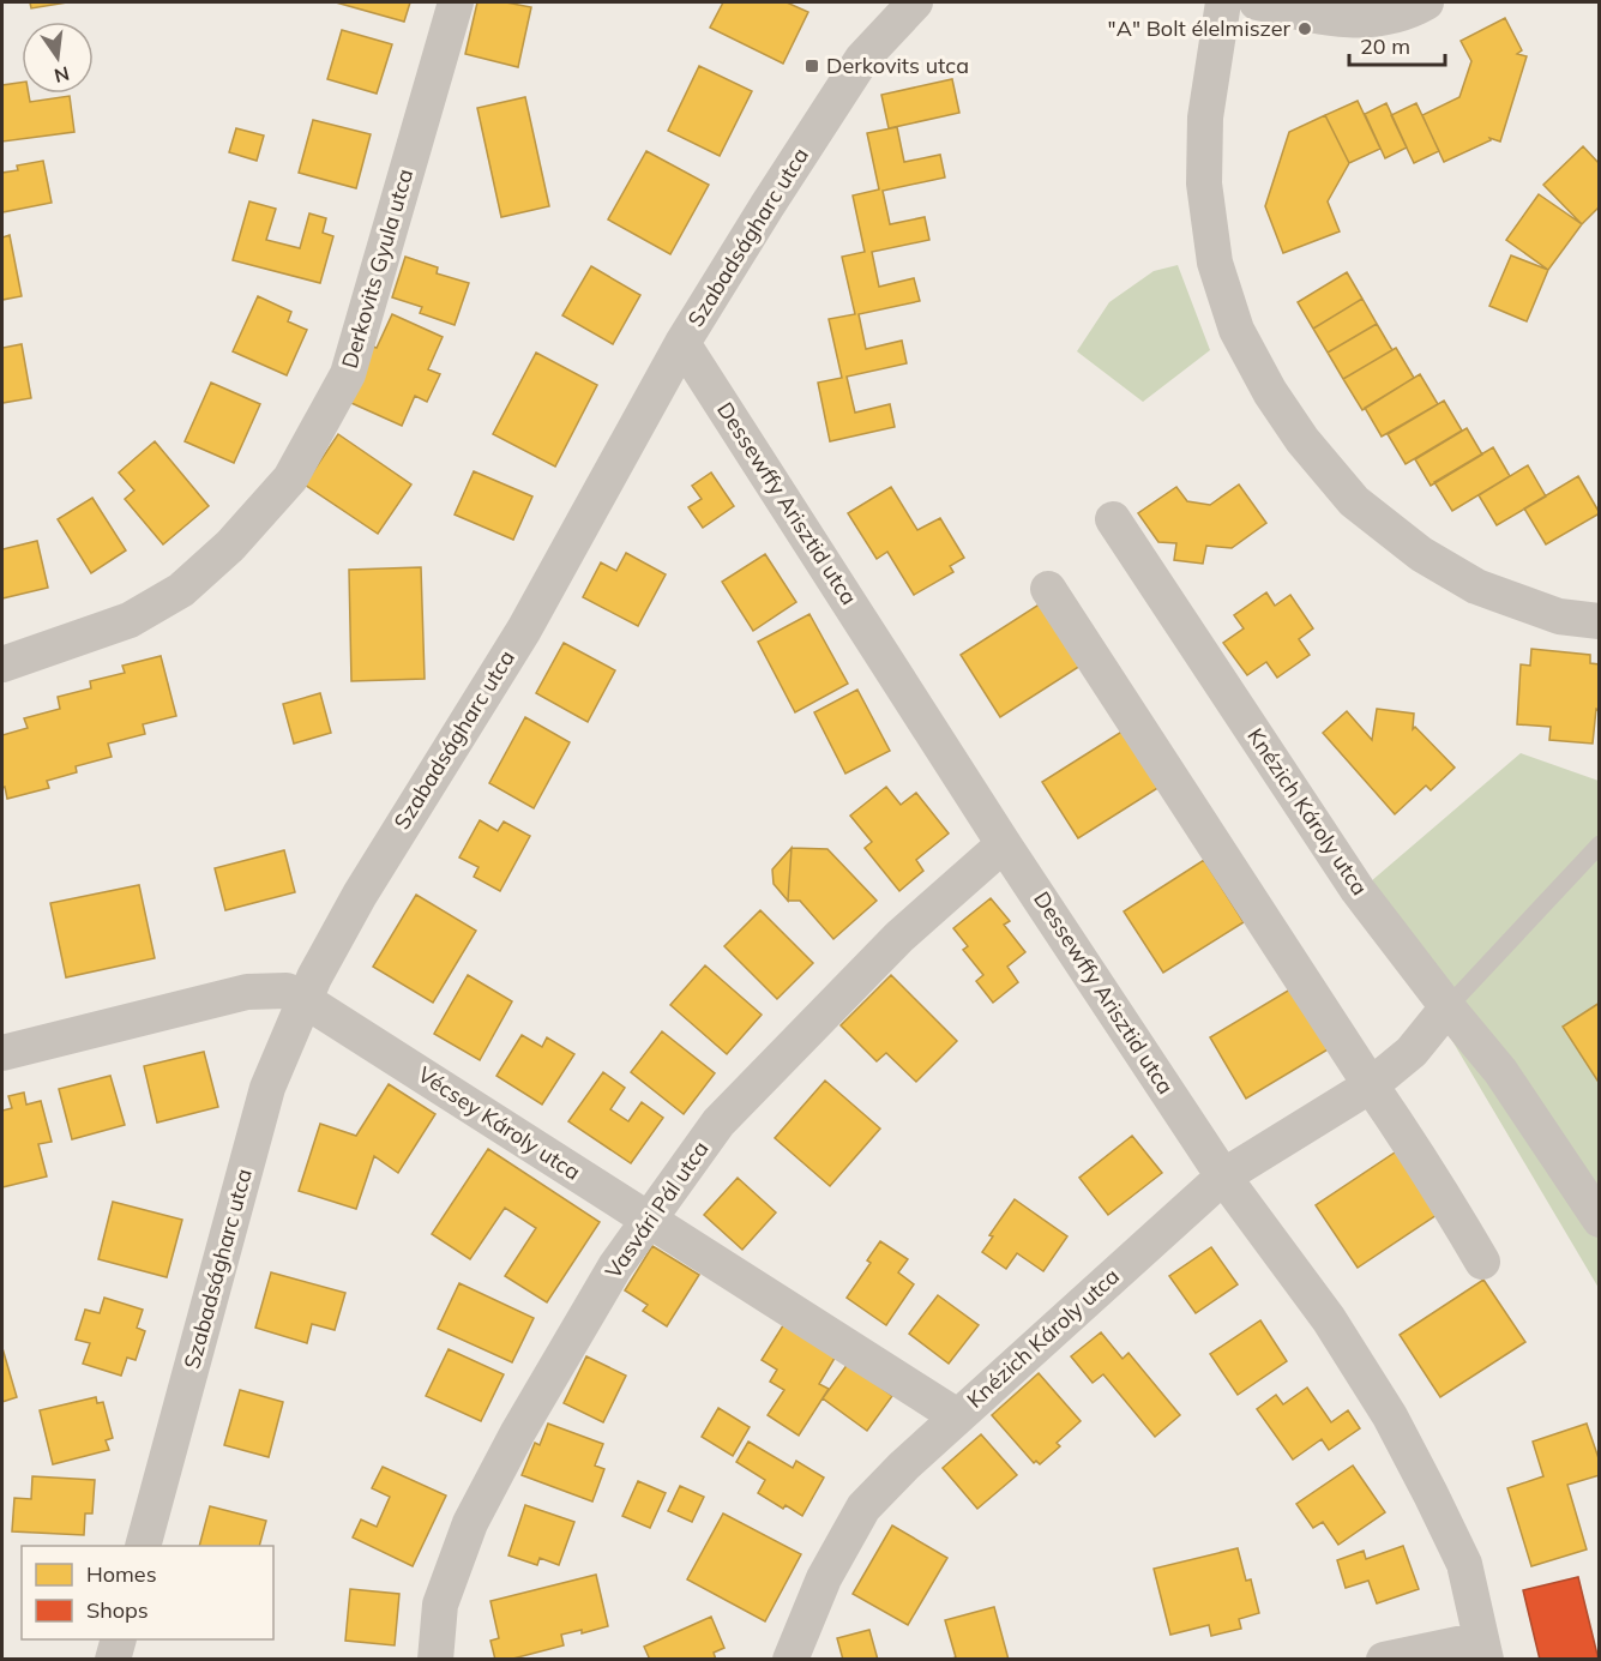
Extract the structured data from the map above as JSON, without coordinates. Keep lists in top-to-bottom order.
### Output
{
  "streets": {
    "street": [
      "Szabadságharc utca",
      "Derkovits Gyula utca",
      "Dessewffy Arisztid utca",
      "Knézich Károly utca",
      "Vécsey Károly utca",
      "Vasvári Pál utca"
    ]
  },
  "crossings": [
    ["Szabadságharc utca", "Dessewffy Arisztid utca"],
    ["Szabadságharc utca", "Vécsey Károly utca"],
    ["Dessewffy Arisztid utca", "Knézich Károly utca"],
    ["Dessewffy Arisztid utca", "Vasvári Pál utca"],
    ["Knézich Károly utca", "Vécsey Károly utca"],
    ["Vécsey Károly utca", "Vasvári Pál utca"]
  ],
  "places": {
    "other": ["\"A\" Bolt élelmiszer"],
    "transit": ["Derkovits utca"]
  },
  "legend": ["Homes", "Shops"],
  "scale_bar": "20 m",
  "north": "bottom"
}
